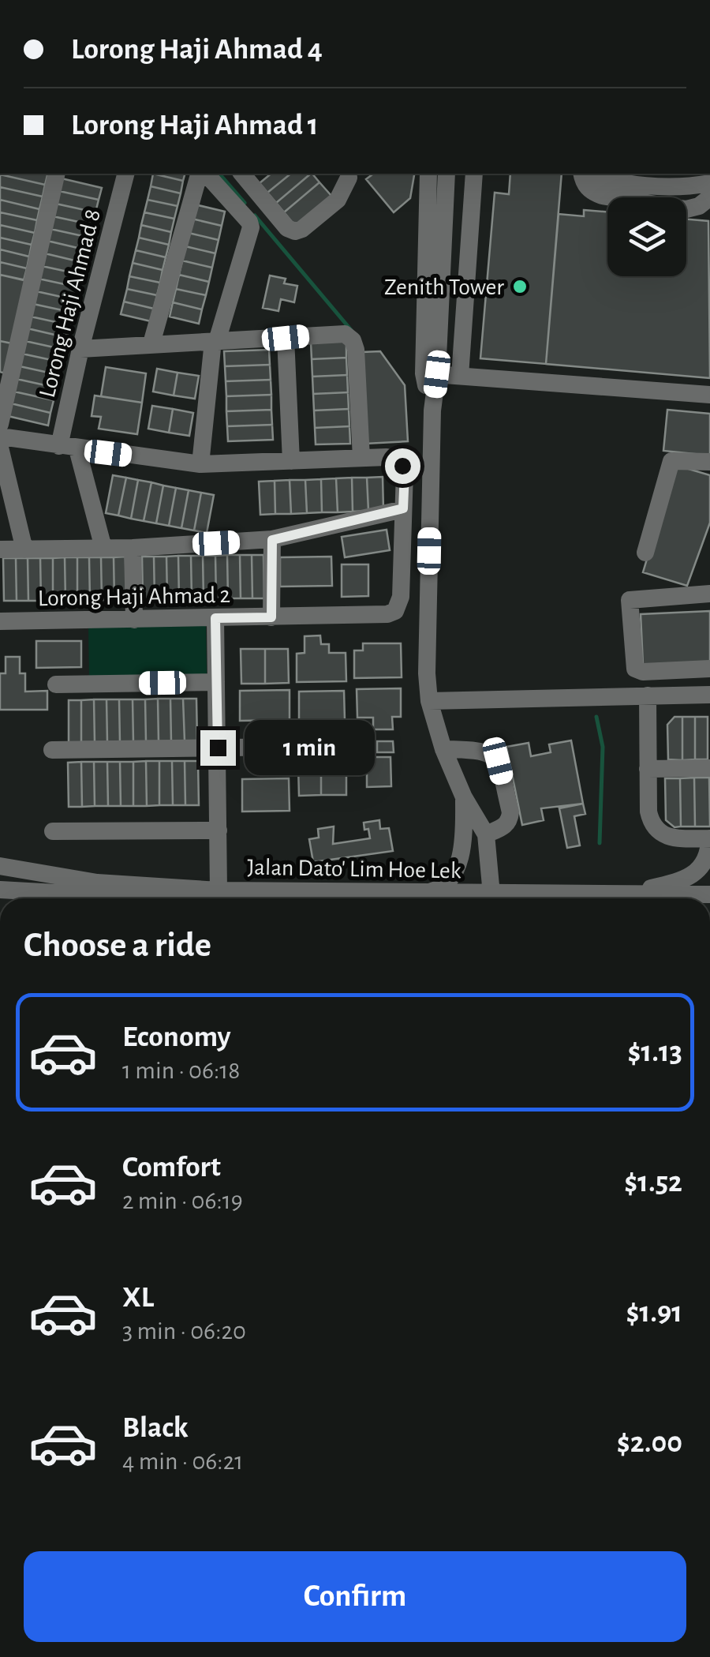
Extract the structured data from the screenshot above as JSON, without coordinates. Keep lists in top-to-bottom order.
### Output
{
  "streets": {
    "street": ["Lorong Haji Ahmad 8", "Lorong Haji Ahmad 2", "Jalan Dato' Lim Hoe Lek"]
  },
  "places": ["Zenith Tower"],
  "page": {
    "banner": ["Lorong Haji Ahmad 4", "Lorong Haji Ahmad 1"],
    "bubble": "1 min",
    "heading": "Choose a ride",
    "list": [
      {
        "name": "Economy",
        "note": "1 min · 06:18",
        "value": "$1.13"
      },
      {
        "name": "Comfort",
        "note": "2 min · 06:19",
        "value": "$1.52"
      },
      {
        "name": "XL",
        "note": "3 min · 06:20",
        "value": "$1.91"
      },
      {
        "name": "Black",
        "note": "4 min · 06:21",
        "value": "$2.00"
      }
    ],
    "buttons": "Confirm"
  }
}
